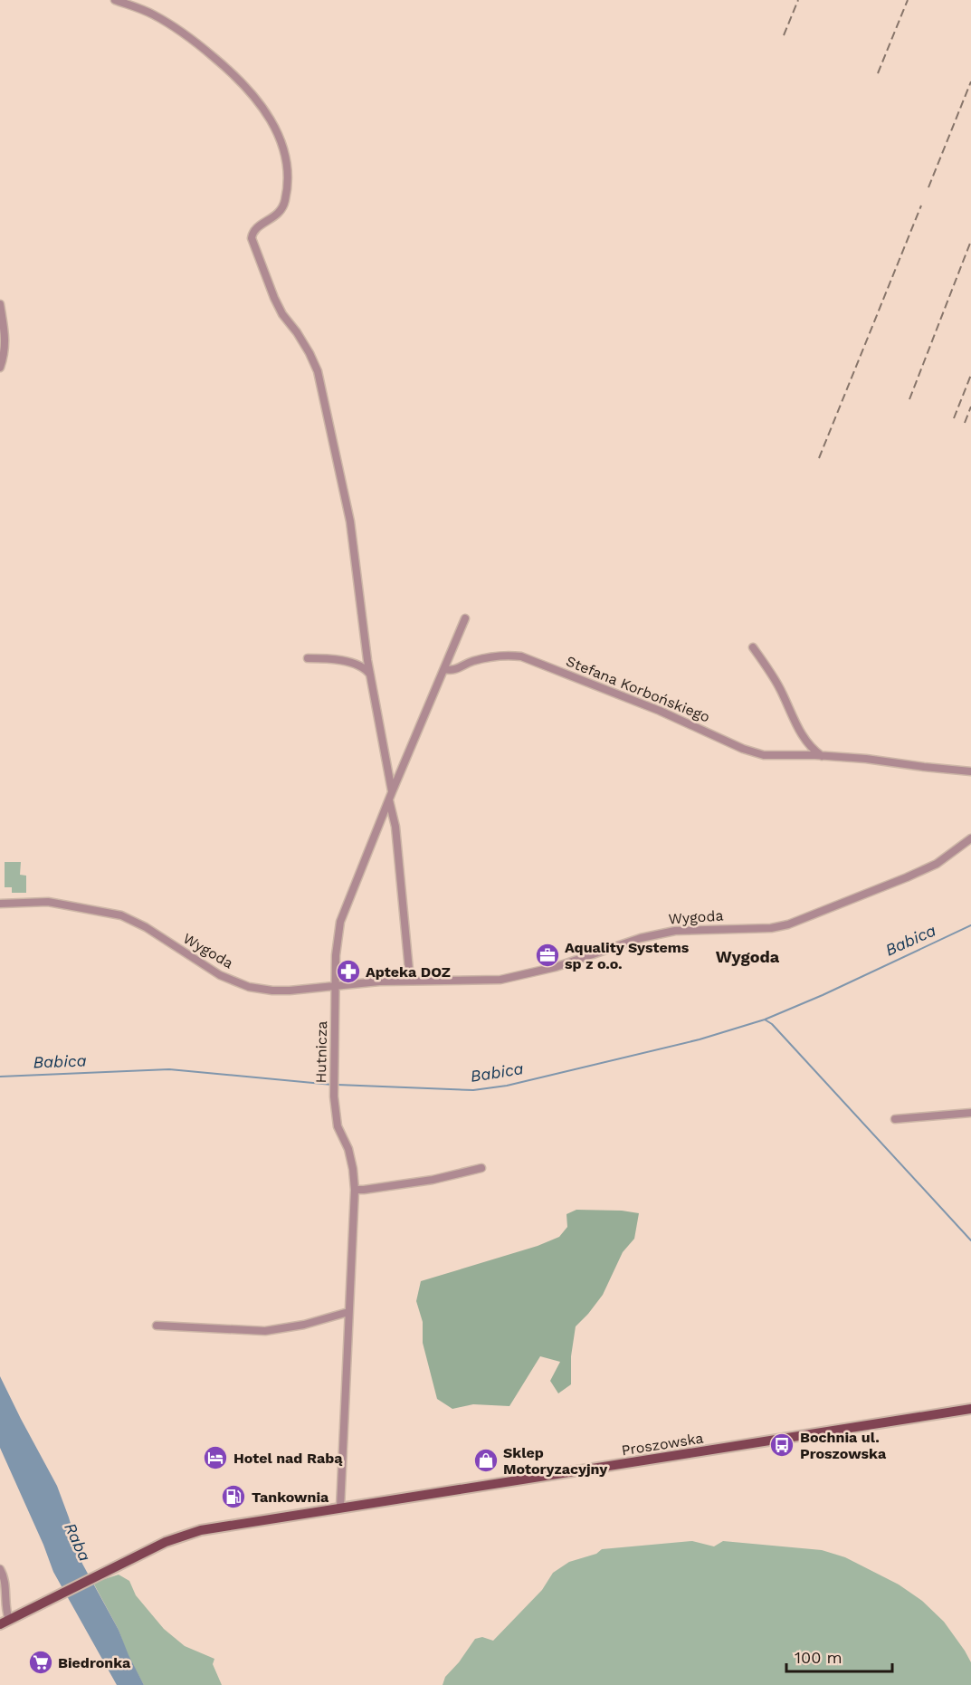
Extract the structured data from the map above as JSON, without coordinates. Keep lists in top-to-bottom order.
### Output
{
  "streets": {
    "main road": ["Proszowska"],
    "street": ["Stefana Korbońskiego", "Wygoda", "Hutnicza"]
  },
  "crossings": [
    ["Stefana Korbońskiego", "Hutnicza"],
    ["Wygoda", "Hutnicza"],
    ["Hutnicza", "Proszowska"]
  ],
  "districts": ["Wygoda"],
  "water": ["Babica", "Raba"],
  "places": {
    "office": ["Aquality Systems sp z o.o."],
    "pharmacy": ["Apteka DOZ"],
    "bus stop": ["Bochnia ul. Proszowska"],
    "hotel": ["Hotel nad Rabą"],
    "shop": ["Sklep Motoryzacyjny"],
    "fuel station": ["Tankownia"],
    "supermarket": ["Biedronka"]
  },
  "scale_bar": "100 m"
}
